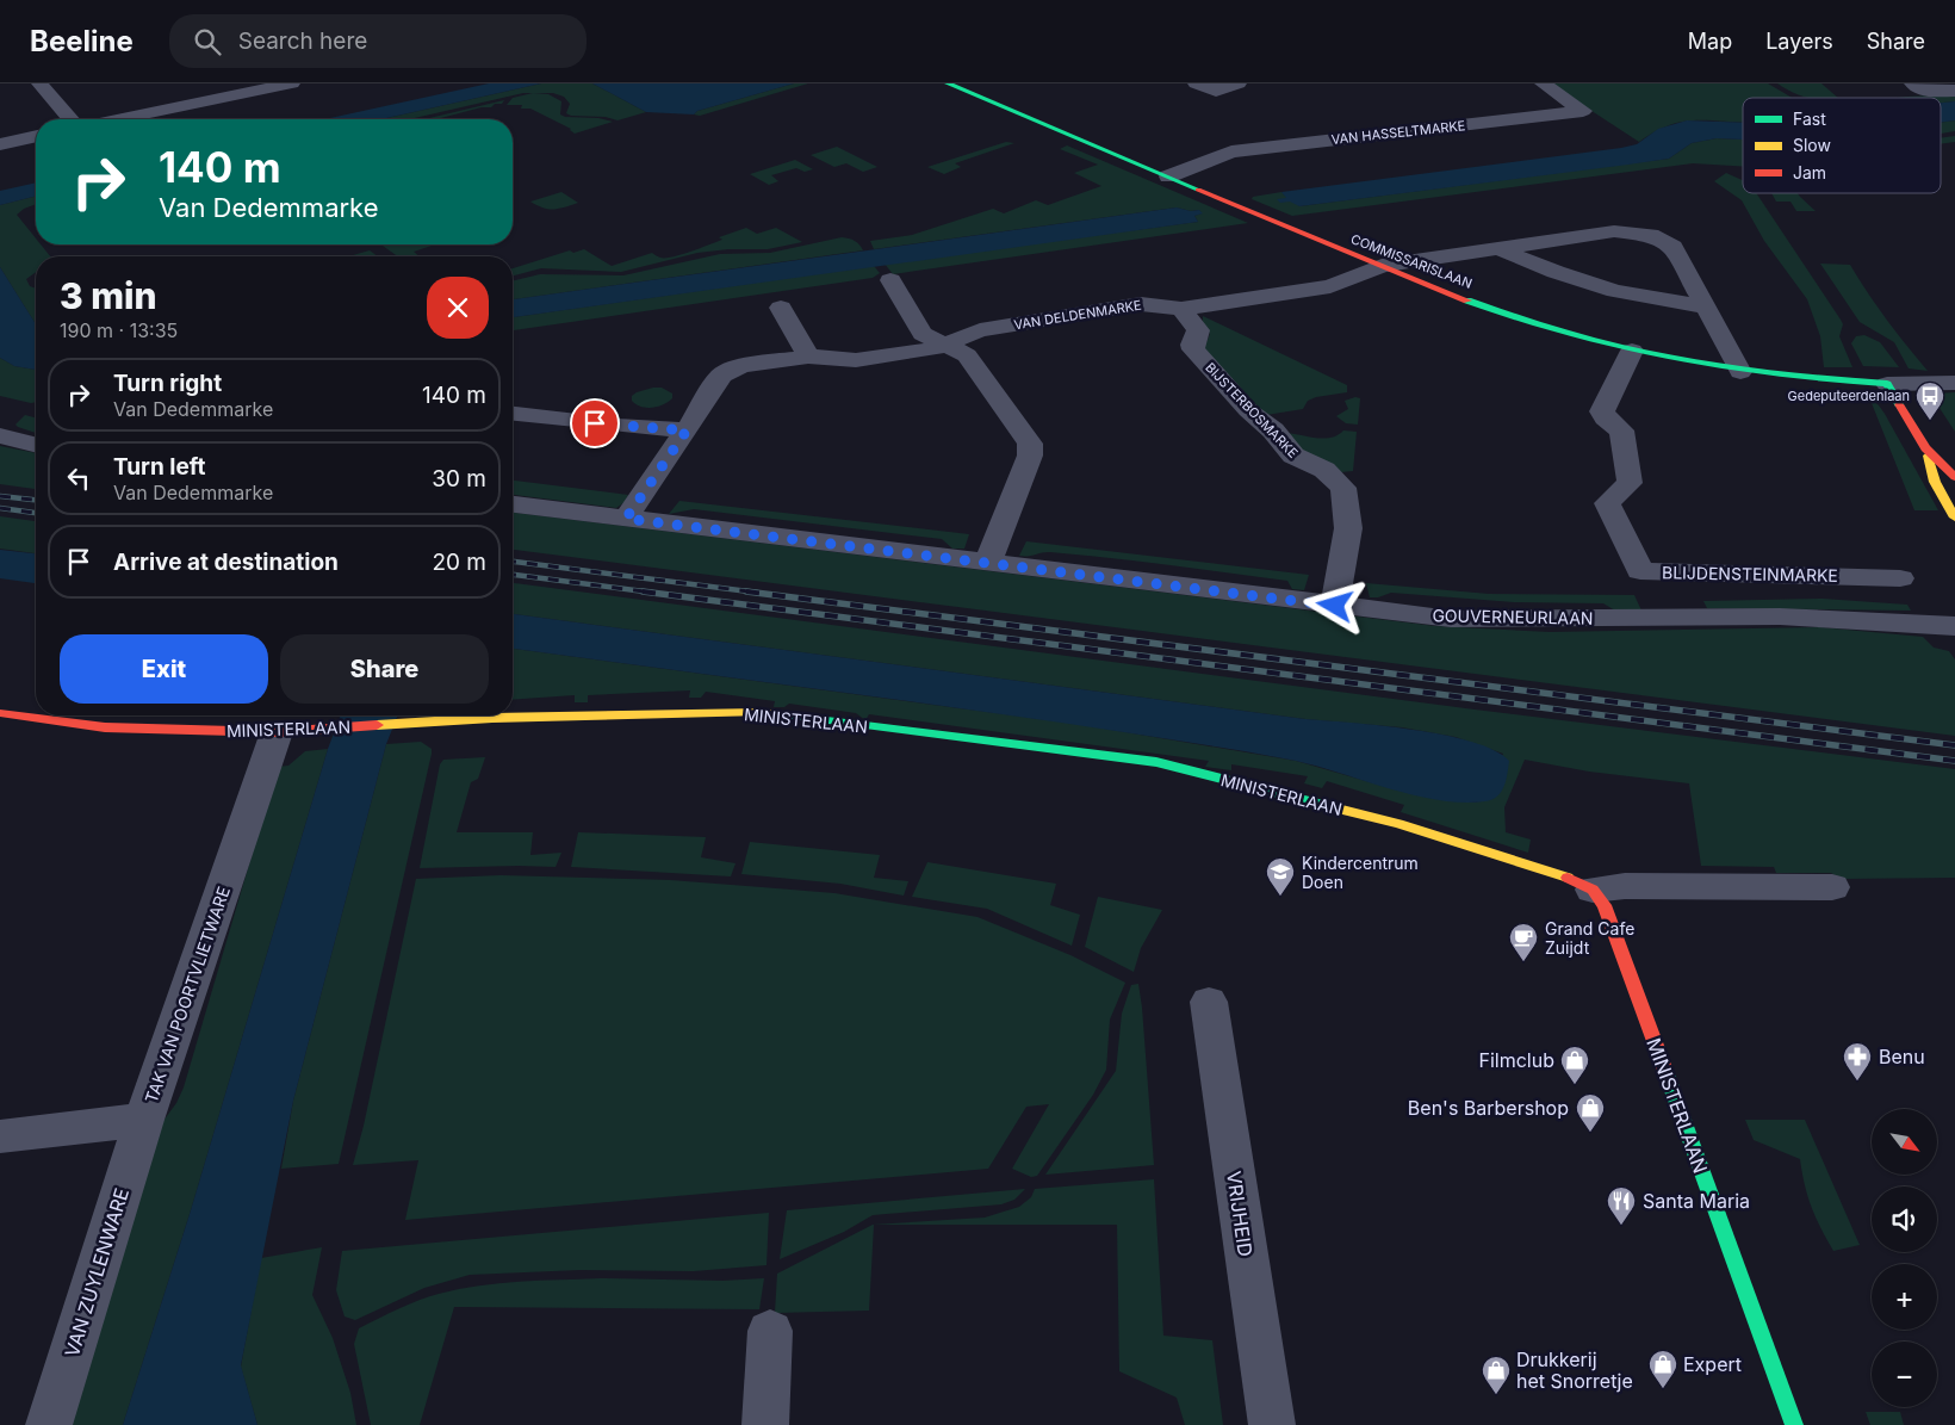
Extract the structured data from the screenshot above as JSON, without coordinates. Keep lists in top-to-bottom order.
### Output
{
  "streets": {
    "street": [
      "VAN HASSELTMARKE",
      "COMMISSARISLAAN",
      "VAN DELDENMARKE",
      "BIJSTERBOSMARKE",
      "BLIJDENSTEINMARKE",
      "GOUVERNEURLAAN",
      "MINISTERLAAN",
      "TAK VAN POORTVLIETWARE",
      "VRIJHEID",
      "VAN ZUYLENWARE"
    ]
  },
  "crossings": [
    ["VAN HASSELTMARKE", "COMMISSARISLAAN"],
    ["COMMISSARISLAAN", "VAN DELDENMARKE"],
    ["COMMISSARISLAAN", "BLIJDENSTEINMARKE"],
    ["VAN DELDENMARKE", "BIJSTERBOSMARKE"],
    ["VAN DELDENMARKE", "GOUVERNEURLAAN"],
    ["BIJSTERBOSMARKE", "GOUVERNEURLAAN"],
    ["MINISTERLAAN", "TAK VAN POORTVLIETWARE"],
    ["TAK VAN POORTVLIETWARE", "VAN ZUYLENWARE"]
  ],
  "places": {
    "bus stop": ["Gedeputeerdenlaan"],
    "school or university": ["Kindercentrum Doen"],
    "cafe": ["Grand Cafe Zuijdt"],
    "pharmacy": ["Benu"],
    "shop": [
      "Filmclub",
      "Ben's Barbershop",
      "Expert",
      "Drukkerij het Snorretje"
    ],
    "restaurant": ["Santa Maria"]
  },
  "legend": ["Fast", "Slow", "Jam"],
  "north": "bottom right",
  "page": {
    "header": "Beeline",
    "search": "Search here",
    "nav": ["Map", "Layers", "Share"],
    "turn": ["140 m", "Van Dedemmarke"],
    "heading": ["3 min", "190 m · 13:35"],
    "list": [
      {
        "name": "Turn right",
        "note": "Van Dedemmarke",
        "value": "140 m"
      },
      {
        "name": "Turn left",
        "note": "Van Dedemmarke",
        "value": "30 m"
      },
      {
        "name": "Arrive at destination",
        "value": "20 m"
      }
    ],
    "buttons": ["Exit", "Share"],
    "map_buttons": ["+", "−"]
  }
}
